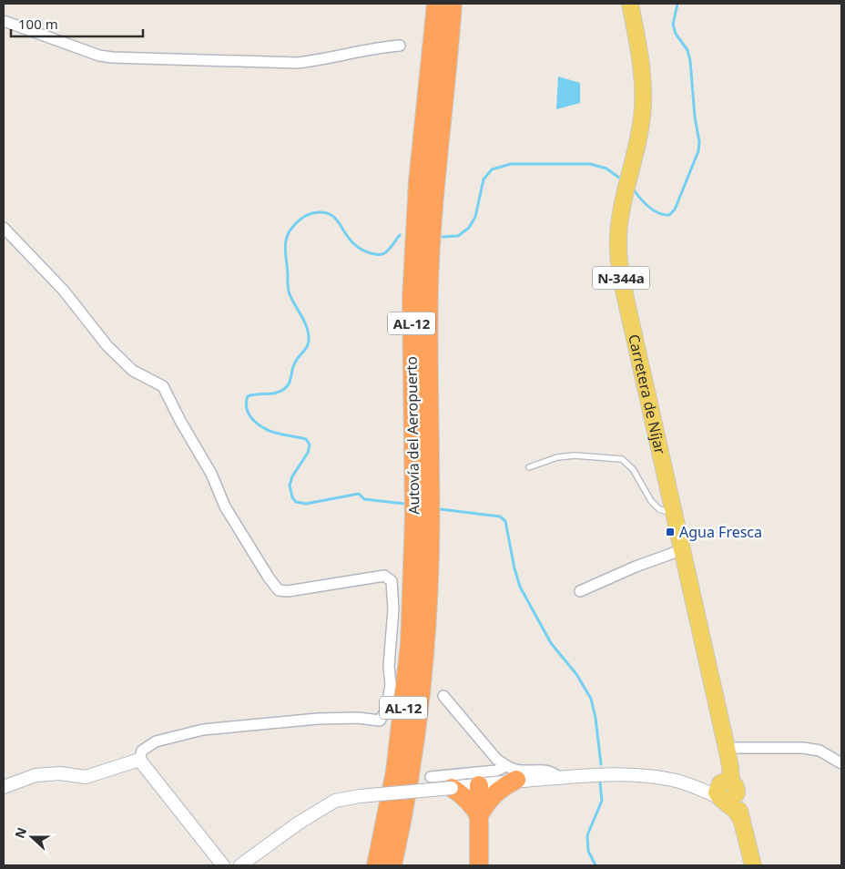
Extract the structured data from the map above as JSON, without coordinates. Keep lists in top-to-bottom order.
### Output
{
  "streets": {
    "highway": ["AL-12", "Autovía del Aeropuerto"],
    "main road": ["N-344a", "Carretera de Níjar"]
  },
  "places": {
    "transit": ["Agua Fresca"]
  },
  "scale_bar": "100 m",
  "north": "left"
}
